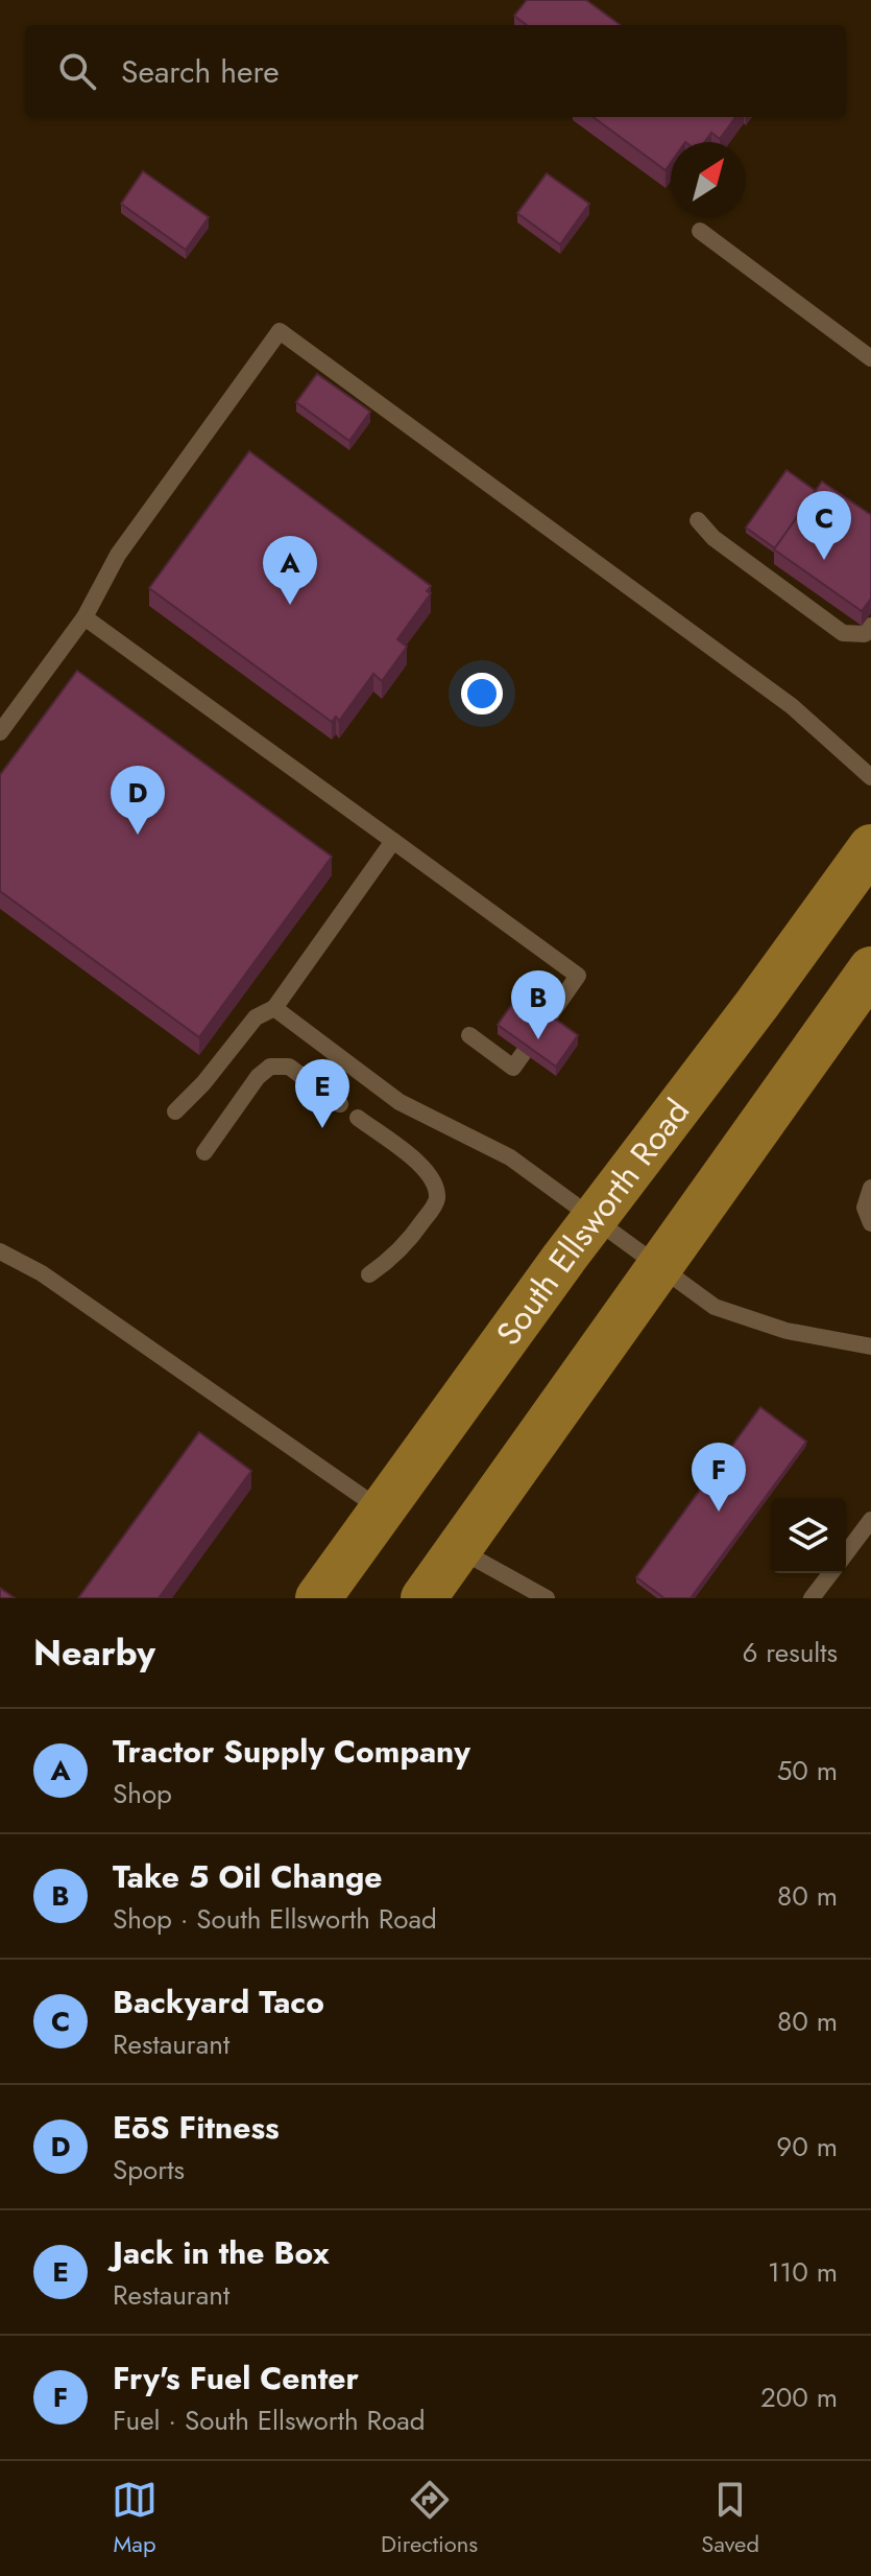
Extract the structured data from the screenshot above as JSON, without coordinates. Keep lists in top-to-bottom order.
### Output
{
  "streets": {
    "main road": ["South Ellsworth Road"]
  },
  "north": "top right",
  "page": {
    "search": "Search here",
    "pins": [
      "C",
      "A",
      "D",
      "B",
      "E",
      "F"
    ],
    "heading": ["Nearby", "6 results"],
    "list": [
      {
        "mark": "A",
        "name": "Tractor Supply Company",
        "note": "Shop",
        "value": "50 m"
      },
      {
        "mark": "B",
        "name": "Take 5 Oil Change",
        "note": "Shop · South Ellsworth Road",
        "value": "80 m"
      },
      {
        "mark": "C",
        "name": "Backyard Taco",
        "note": "Restaurant",
        "value": "80 m"
      },
      {
        "mark": "D",
        "name": "EōS Fitness",
        "note": "Sports",
        "value": "90 m"
      },
      {
        "mark": "E",
        "name": "Jack in the Box",
        "note": "Restaurant",
        "value": "110 m"
      },
      {
        "mark": "F",
        "name": "Fry's Fuel Center",
        "note": "Fuel · South Ellsworth Road",
        "value": "200 m"
      }
    ],
    "nav": ["Map", "Directions", "Saved"]
  }
}
